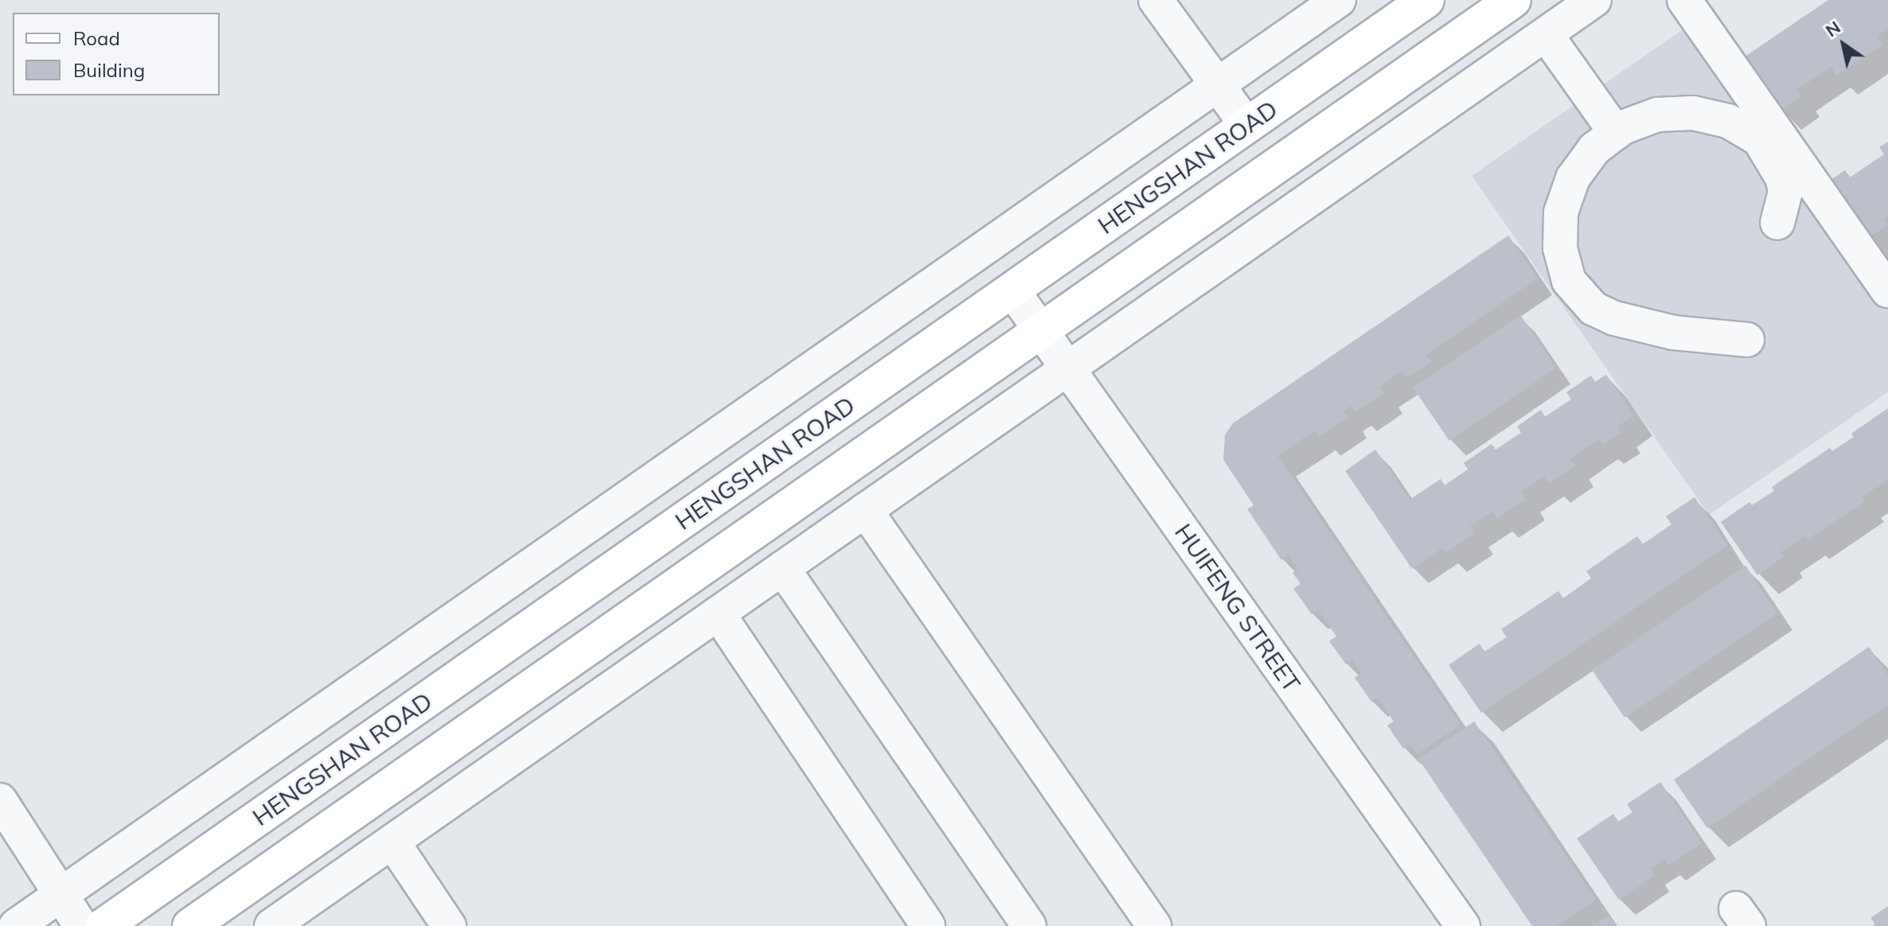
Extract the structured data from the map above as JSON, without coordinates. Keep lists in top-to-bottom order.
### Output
{
  "streets": {
    "main road": ["HENGSHAN ROAD"],
    "street": ["HUIFENG STREET"]
  },
  "crossings": [
    ["HENGSHAN ROAD", "HUIFENG STREET"]
  ],
  "legend": ["Road", "Building"],
  "north": "top left"
}
